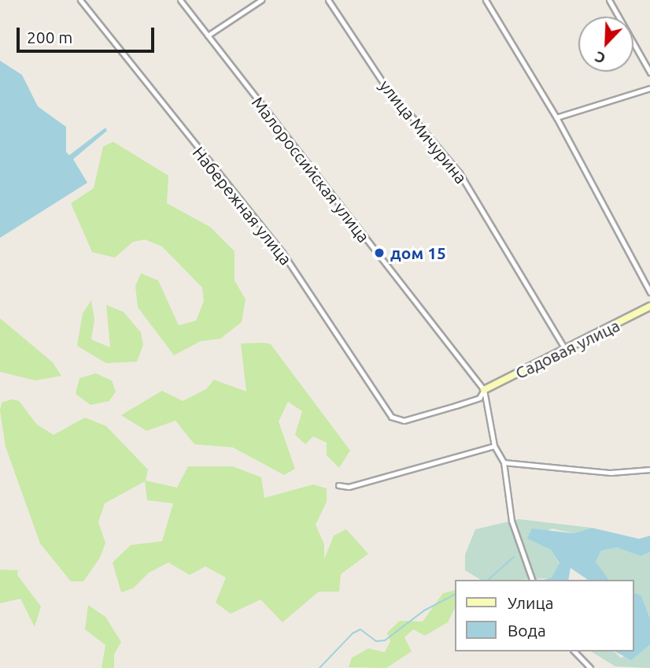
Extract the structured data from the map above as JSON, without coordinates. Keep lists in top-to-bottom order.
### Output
{
  "streets": {
    "street": [
      "улица Мичурина",
      "Малороссийская улица",
      "Набережная улица",
      "Садовая улица"
    ]
  },
  "crossings": [
    ["улица Мичурина", "Садовая улица"],
    ["Малороссийская улица", "Набережная улица"],
    ["Малороссийская улица", "Садовая улица"],
    ["Набережная улица", "Садовая улица"]
  ],
  "places": ["дом 15"],
  "legend": ["Улица", "Вода"],
  "scale_bar": "200 m",
  "north": "bottom left"
}
